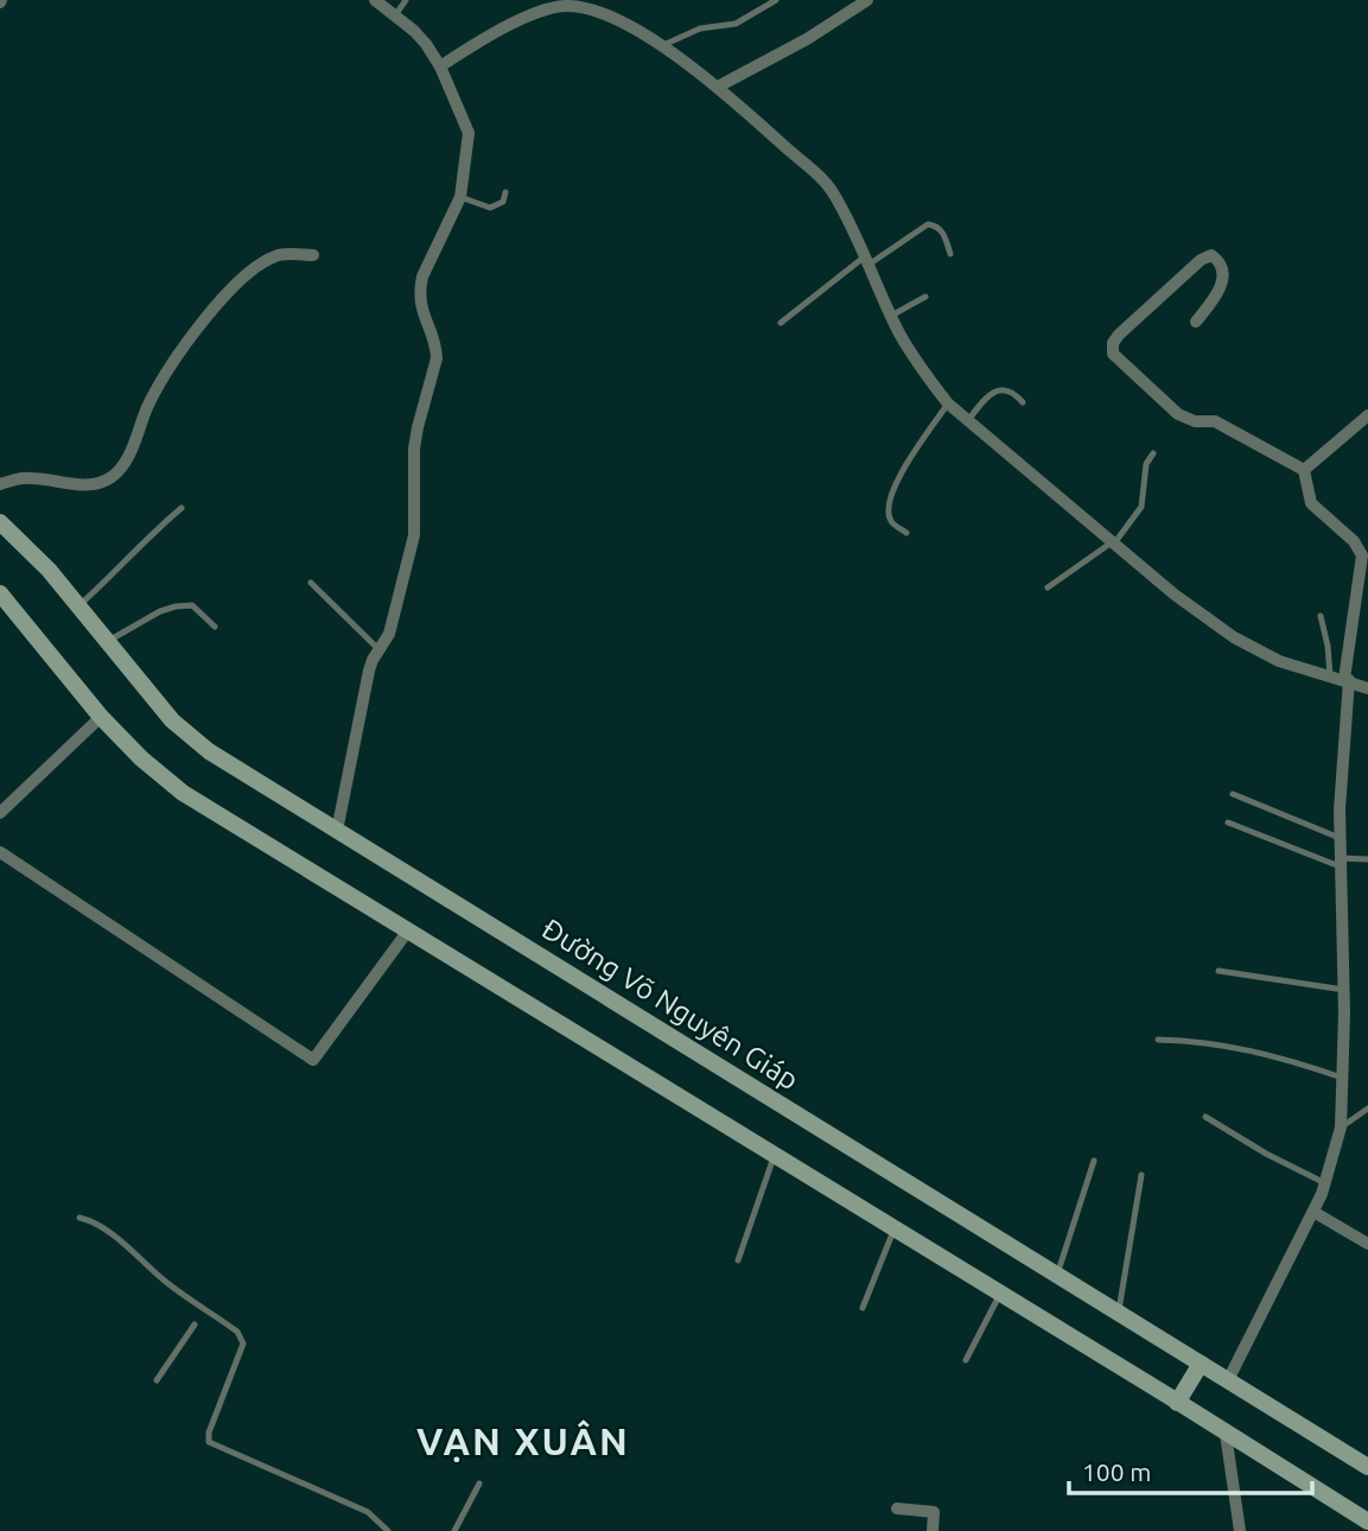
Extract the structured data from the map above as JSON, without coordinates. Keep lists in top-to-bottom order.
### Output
{
  "streets": {
    "main road": ["Đường Võ Nguyên Giáp"]
  },
  "districts": ["VẠN XUÂN"],
  "scale_bar": "100 m"
}
